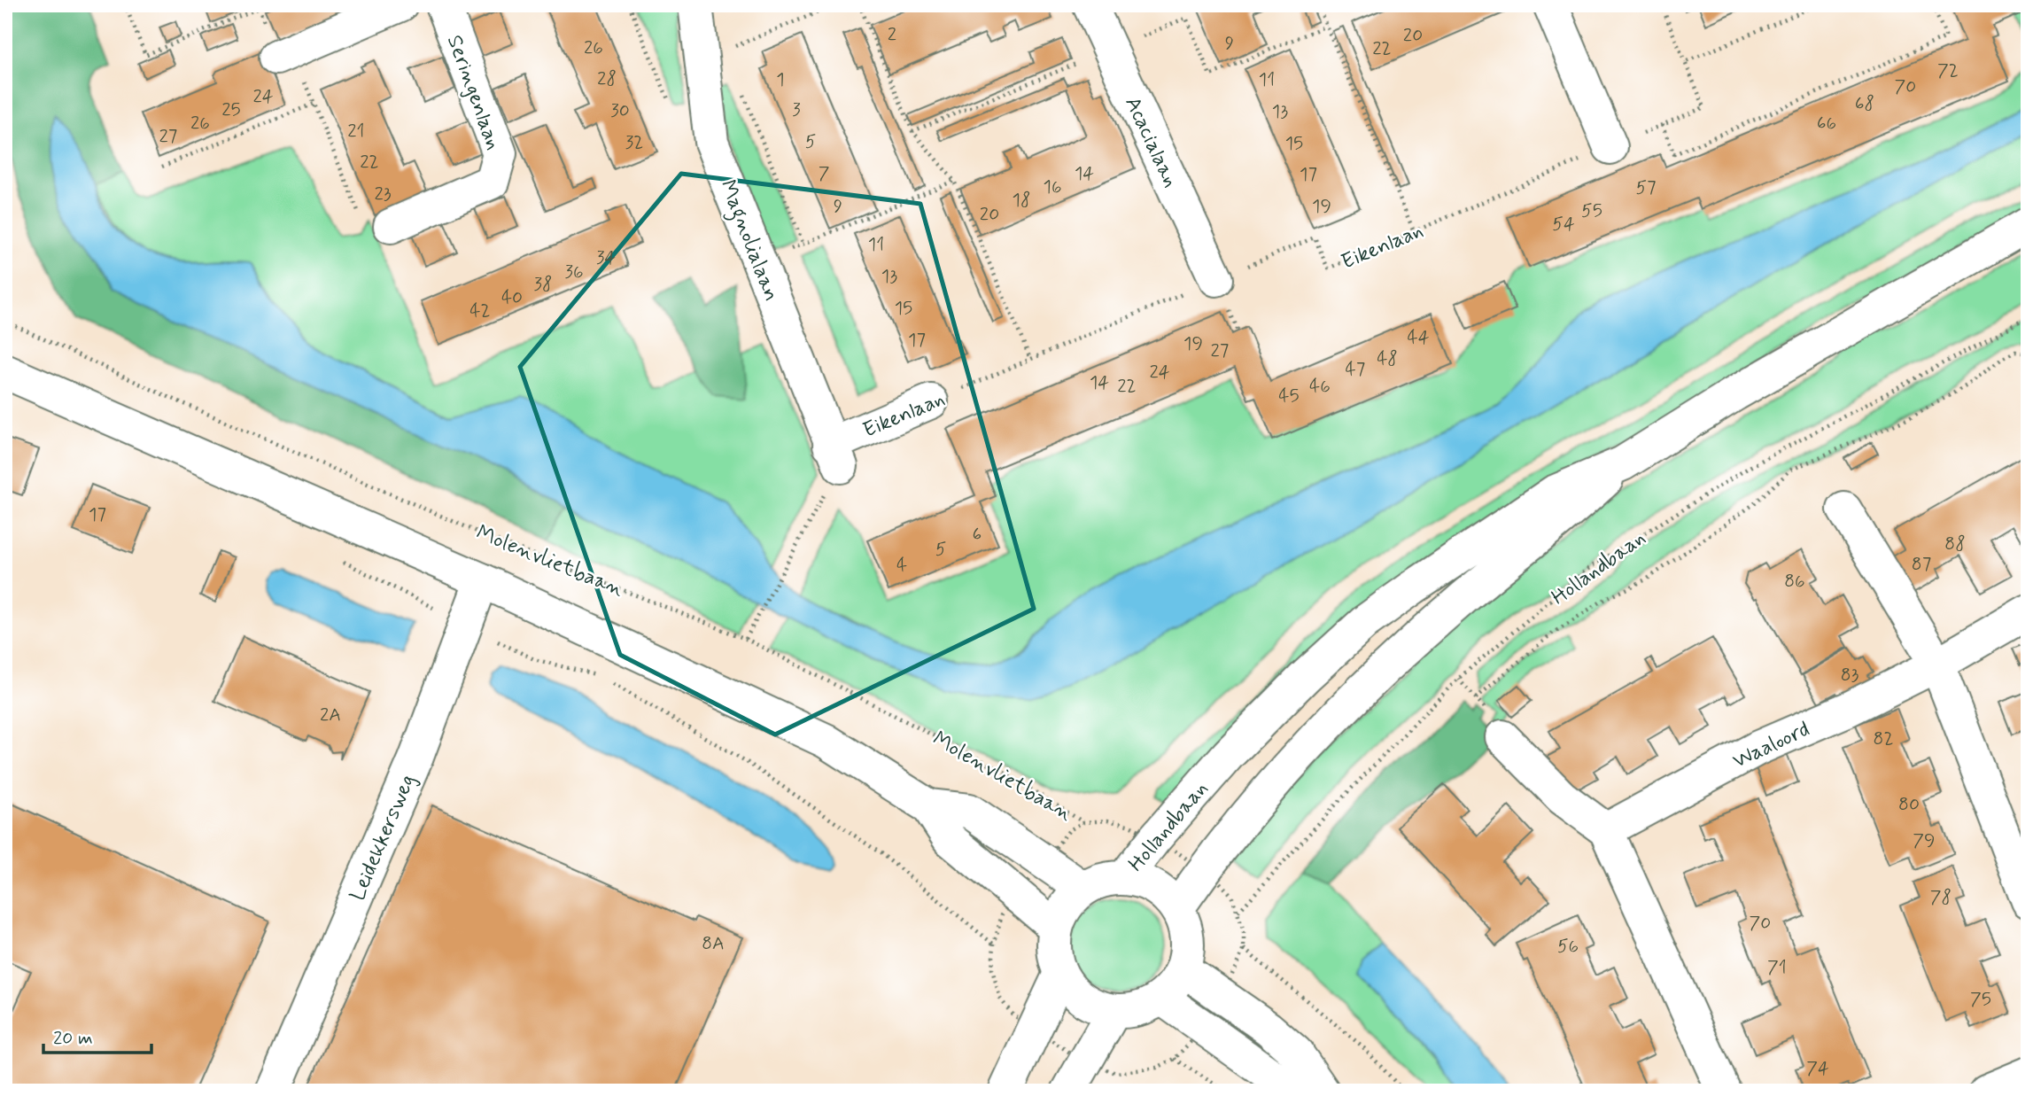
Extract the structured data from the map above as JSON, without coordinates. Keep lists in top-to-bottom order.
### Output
{
  "streets": {
    "street": [
      "Seringenlaan",
      "Acacialaan",
      "Magnolialaan",
      "Eikenlaan",
      "Molenvlietbaan",
      "Hollandbaan",
      "Waaloord",
      "Leidekkersweg"
    ]
  },
  "crossings": [
    ["Acacialaan", "Eikenlaan"],
    ["Magnolialaan", "Eikenlaan"],
    ["Molenvlietbaan", "Hollandbaan"],
    ["Molenvlietbaan", "Leidekkersweg"]
  ],
  "house_numbers": [
    "2",
    "20",
    "9",
    "26",
    "22",
    "72",
    "28",
    "1",
    "11",
    "70",
    "24",
    "68",
    "25",
    "3",
    "30",
    "13",
    "26",
    "66",
    "21",
    "27",
    "5",
    "32",
    "15",
    "22",
    "7",
    "14",
    "17",
    "16",
    "57",
    "23",
    "18",
    "9",
    "19",
    "55",
    "20",
    "54",
    "11",
    "34",
    "36",
    "13",
    "38",
    "40",
    "15",
    "42",
    "44",
    "17",
    "19",
    "27",
    "48",
    "47",
    "24",
    "14",
    "22",
    "46",
    "45",
    "17",
    "6",
    "88",
    "5",
    "87",
    "4",
    "86",
    "83",
    "2A",
    "82",
    "80",
    "79",
    "78",
    "70",
    "8A",
    "56",
    "71",
    "75",
    "74"
  ],
  "scale_bar": "20 m"
}
